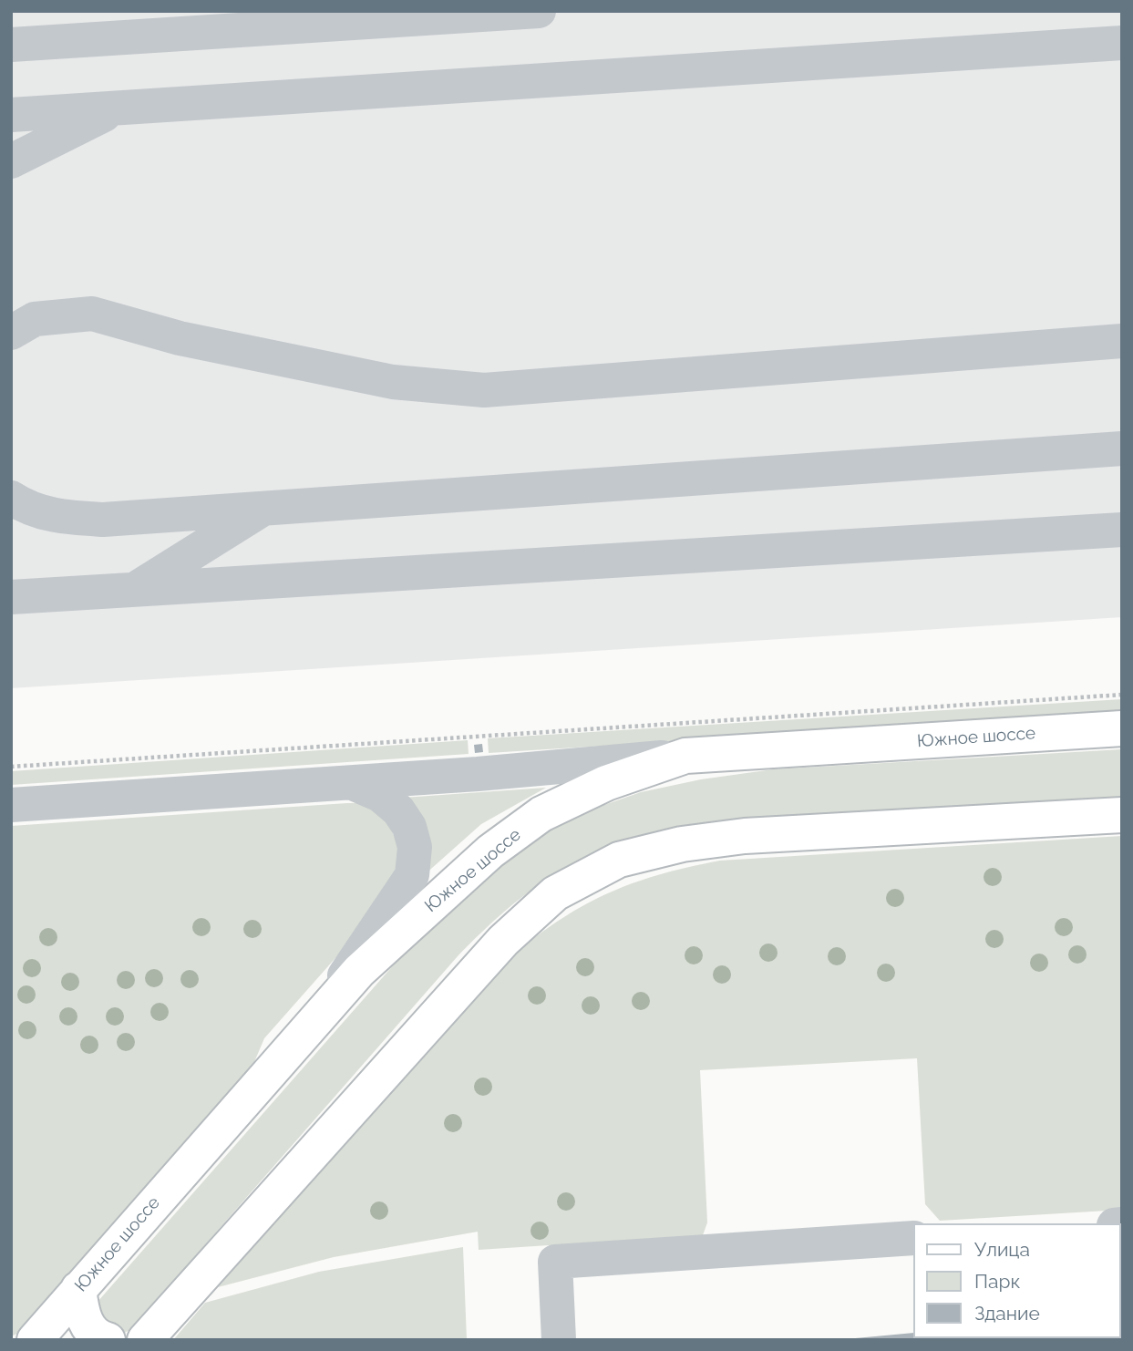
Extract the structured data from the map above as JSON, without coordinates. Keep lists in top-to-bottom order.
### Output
{
  "streets": {
    "main road": ["Южное шоссе"]
  },
  "legend": ["Улица", "Парк", "Здание"]
}
